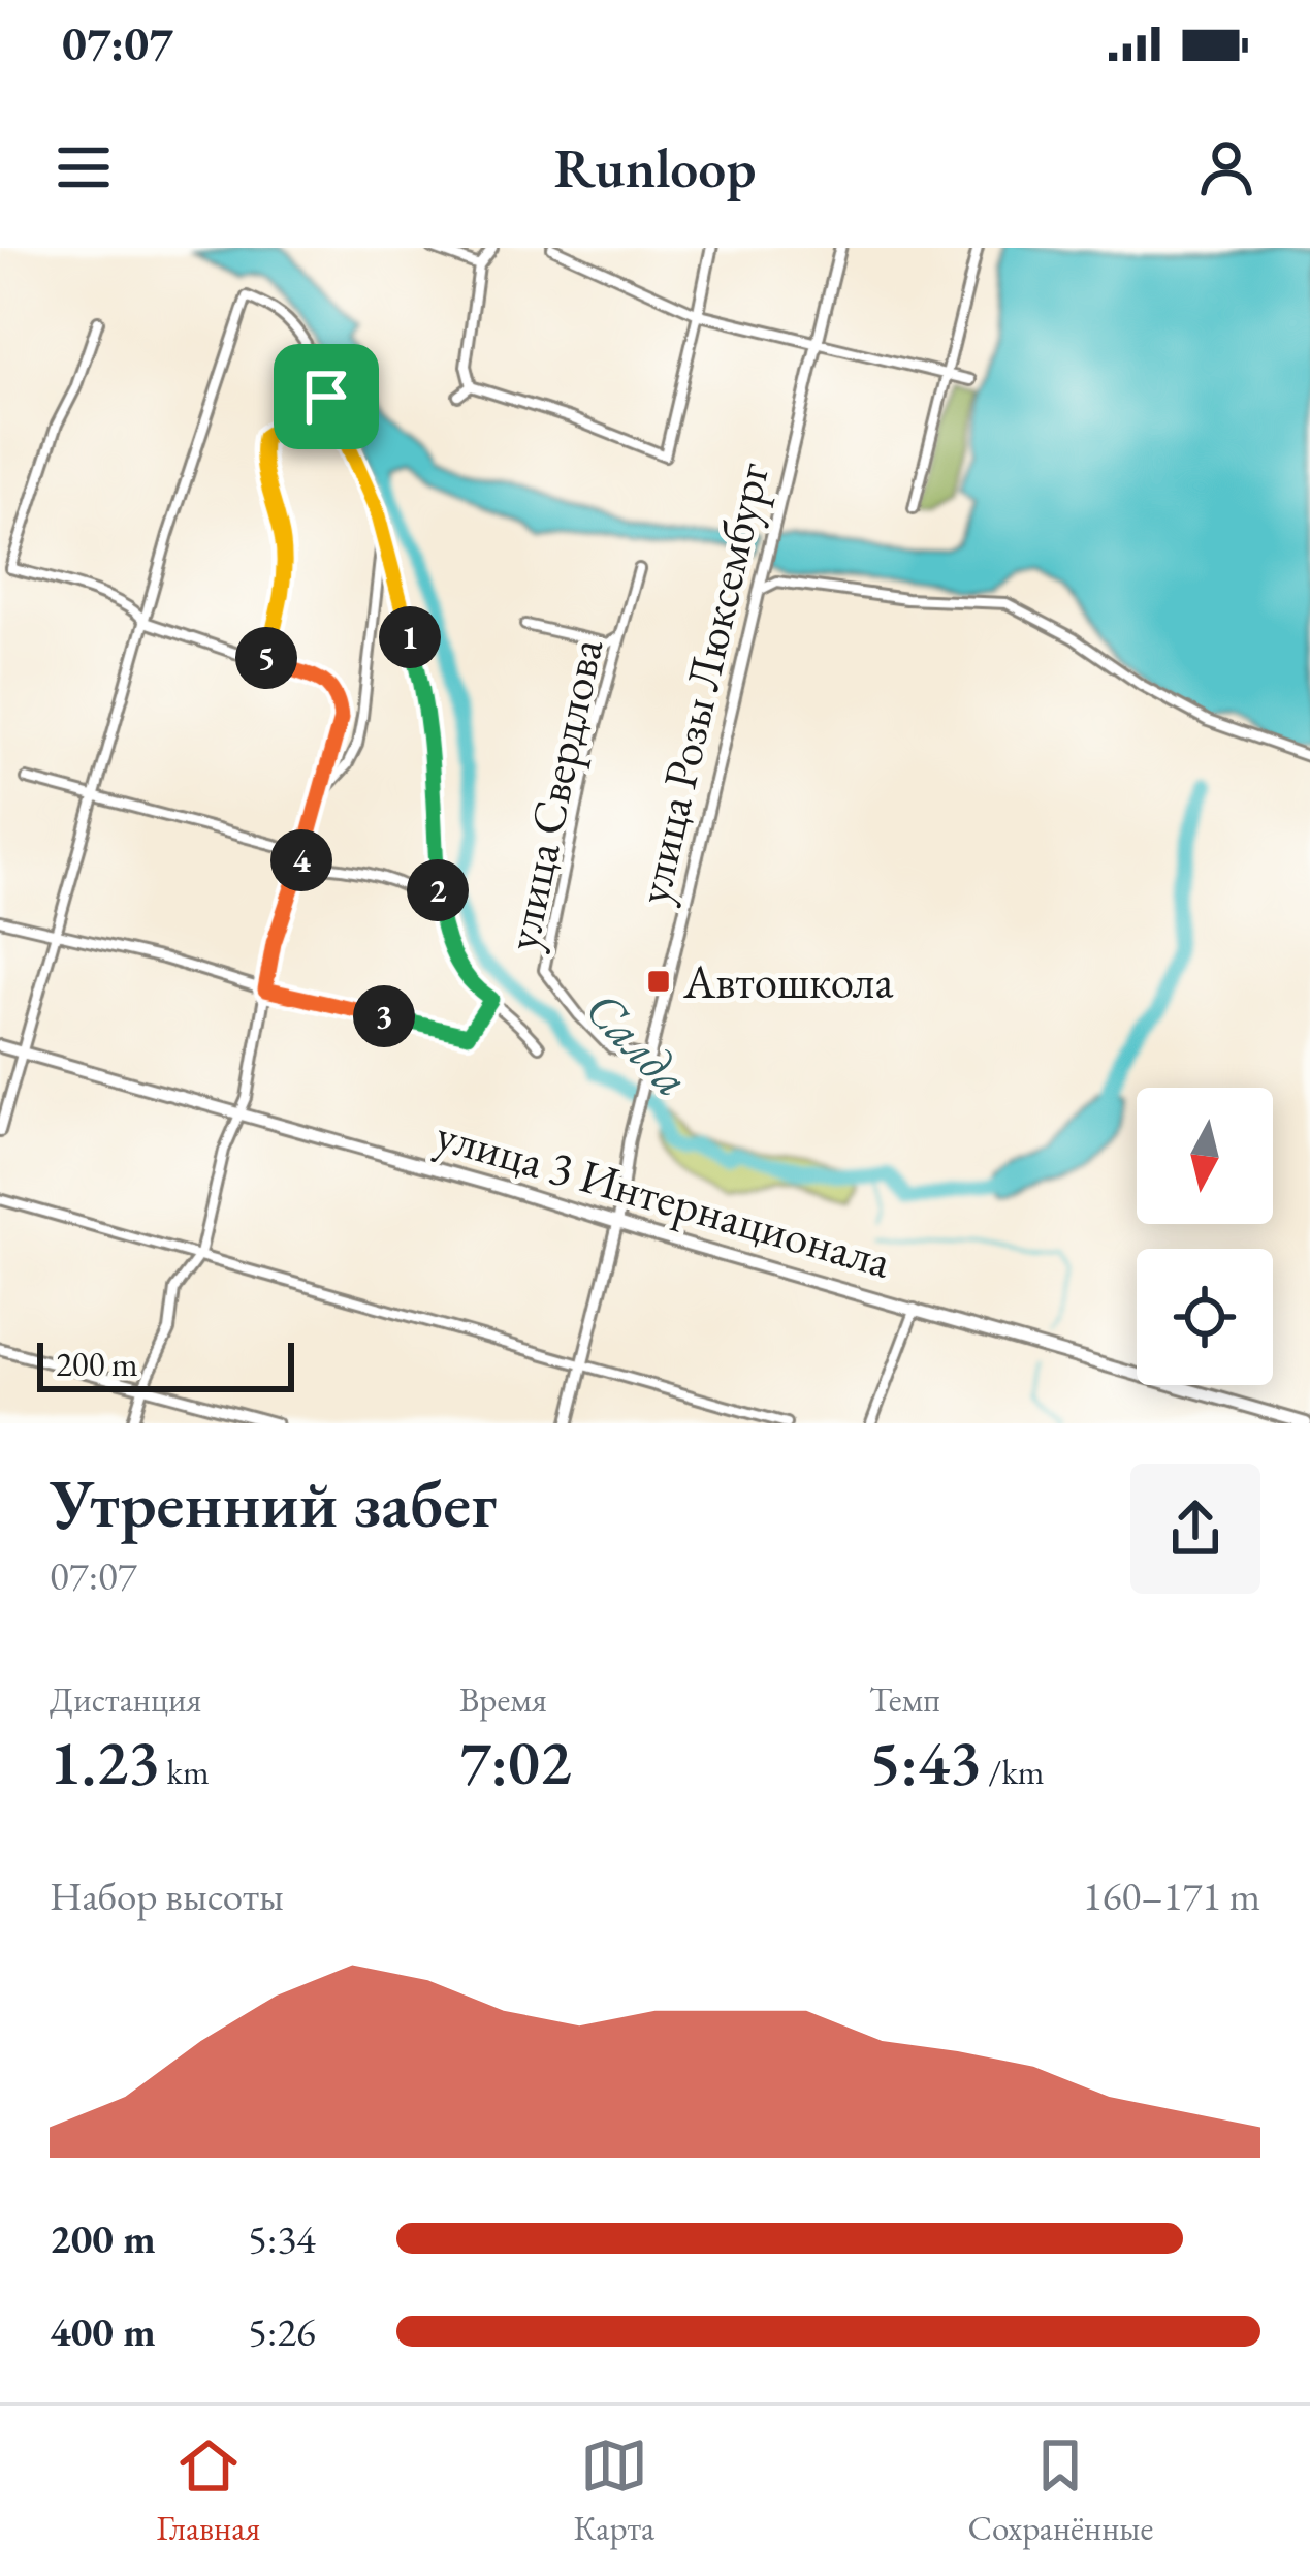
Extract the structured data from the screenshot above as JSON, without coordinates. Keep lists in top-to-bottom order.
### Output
{
  "streets": {
    "main road": ["улица 3 Интернационала"],
    "street": ["улица Розы Люксембург", "улица Свердлова"]
  },
  "crossings": [
    ["улица Розы Люксембург", "улица Свердлова"],
    ["улица Розы Люксембург", "улица 3 Интернационала"]
  ],
  "water": ["Салда"],
  "places": {
    "transit": ["Автошкола"]
  },
  "scale_bar": "200 m",
  "north": "bottom",
  "page": {
    "status": "07:07",
    "header": "Runloop",
    "pins": [
      "1",
      "5",
      "4",
      "2",
      "3"
    ],
    "scale": "200 m",
    "heading": ["Утренний забег", "07:07"],
    "stats": [
      ["Дистанция", "1.23 km"],
      ["Время", "7:02"],
      ["Темп", "5:43 /km"]
    ],
    "chart": ["Набор высоты", "160–171 m"],
    "list": [
      {
        "name": "200 m",
        "note": "5:34"
      },
      {
        "name": "400 m",
        "note": "5:26"
      }
    ],
    "tabs": ["Главная", "Карта", "Сохранённые"]
  }
}
